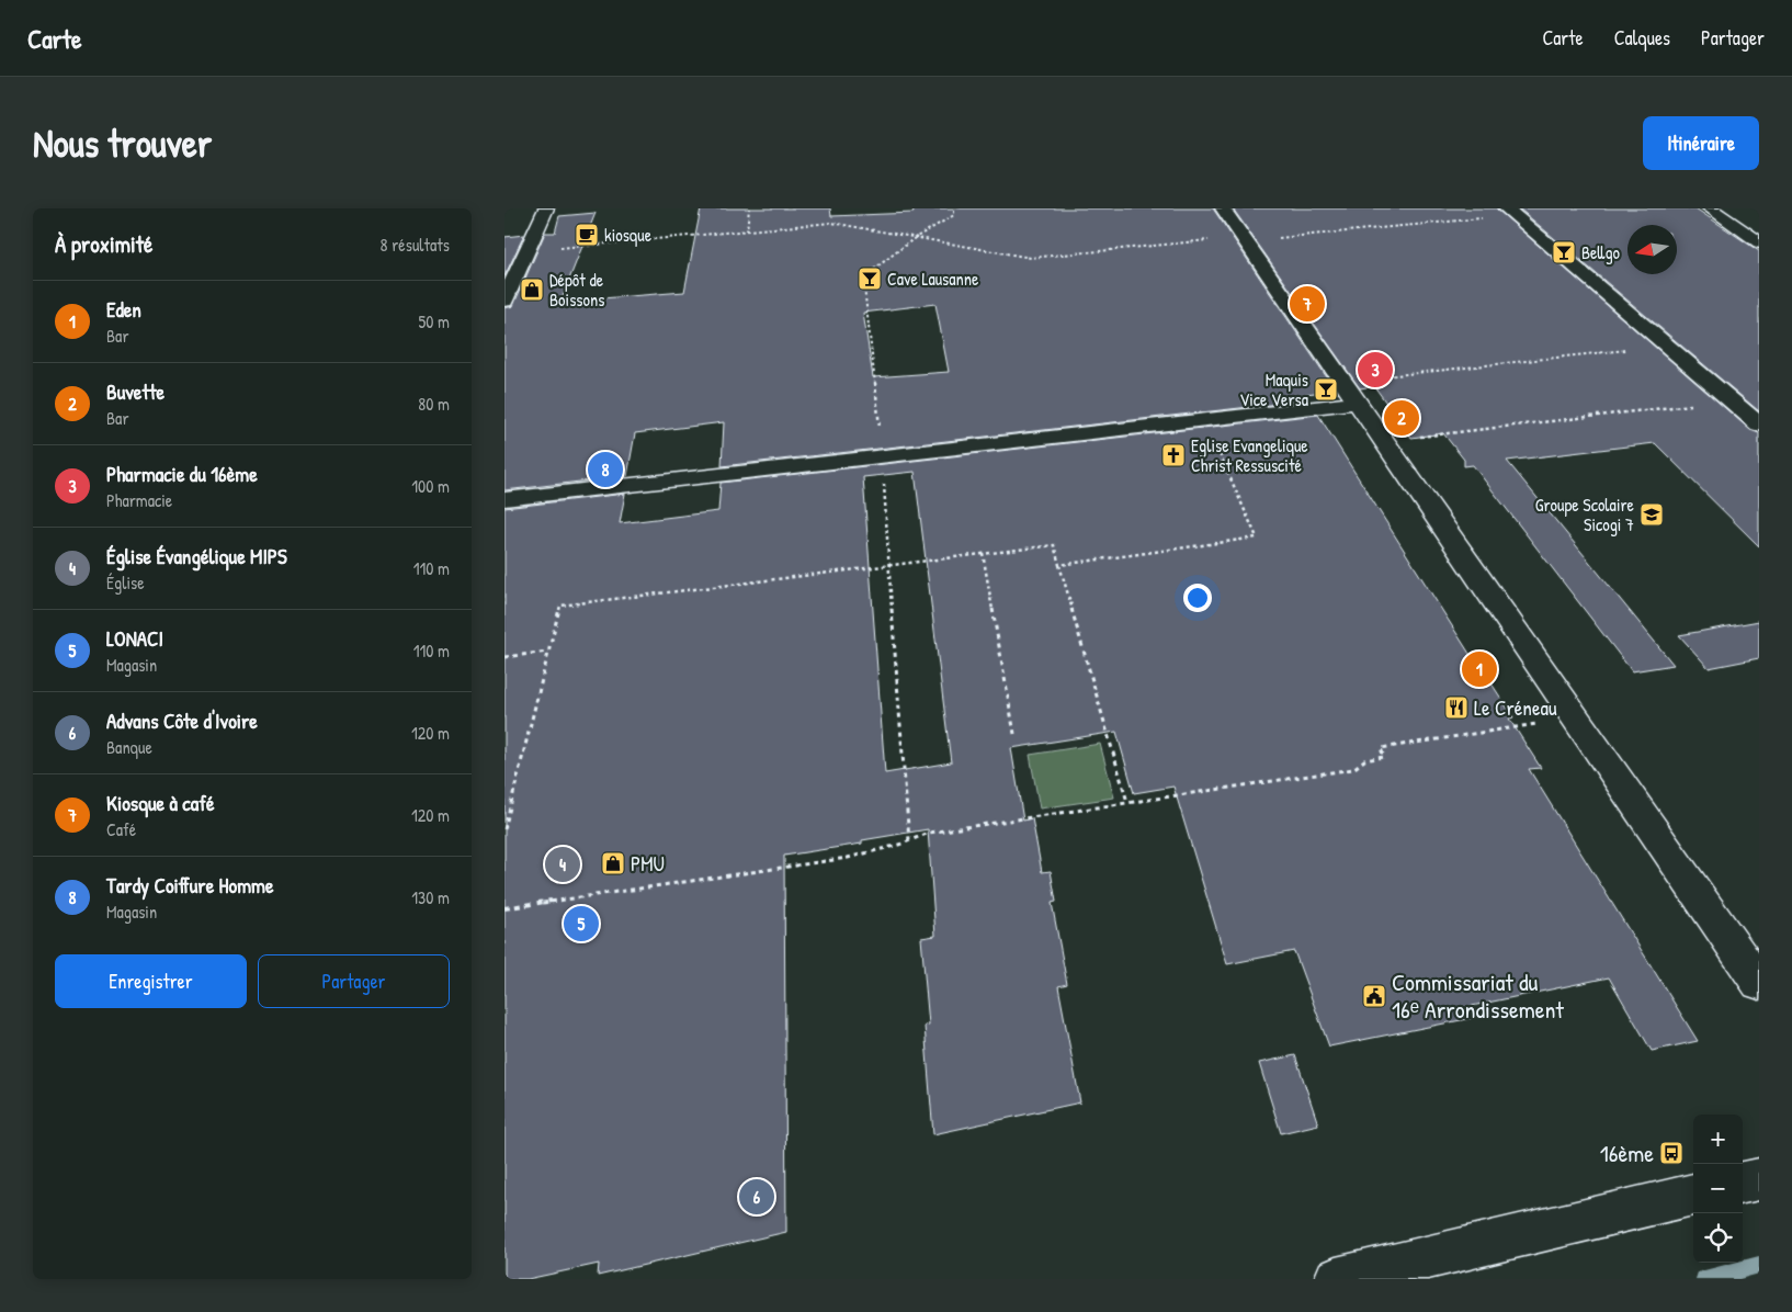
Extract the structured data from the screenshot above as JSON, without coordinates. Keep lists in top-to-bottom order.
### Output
{
  "places": {
    "cafe": ["kiosque"],
    "bar": ["Bellgo", "Cave Lausanne", "Maquis Vice Versa"],
    "shop": ["Dépôt de Boissons", "PMU"],
    "church": ["Eglise Evangelique Christ Ressuscité"],
    "school or university": ["Groupe Scolaire Sicogi 7"],
    "restaurant": ["Le Créneau"],
    "public building": ["Commissariat du 16ᵉ Arrondissement"],
    "bus stop": ["16ème"]
  },
  "north": "left",
  "page": {
    "header": "Carte",
    "nav": ["Carte", "Calques", "Partager"],
    "buttons": [
      "Itinéraire",
      ["Enregistrer", "Partager"]
    ],
    "title": "Nous trouver",
    "heading": ["À proximité", "8 résultats"],
    "list": [
      {
        "mark": "1",
        "name": "Eden",
        "note": "Bar",
        "value": "50 m"
      },
      {
        "mark": "2",
        "name": "Buvette",
        "note": "Bar",
        "value": "80 m"
      },
      {
        "mark": "3",
        "name": "Pharmacie du 16ème",
        "note": "Pharmacie",
        "value": "100 m"
      },
      {
        "mark": "4",
        "name": "Église Évangélique MIPS",
        "note": "Église",
        "value": "110 m"
      },
      {
        "mark": "5",
        "name": "LONACI",
        "note": "Magasin",
        "value": "110 m"
      },
      {
        "mark": "6",
        "name": "Advans Côte d'Ivoire",
        "note": "Banque",
        "value": "120 m"
      },
      {
        "mark": "7",
        "name": "Kiosque à café",
        "note": "Café",
        "value": "120 m"
      },
      {
        "mark": "8",
        "name": "Tardy Coiffure Homme",
        "note": "Magasin",
        "value": "130 m"
      }
    ],
    "pins": [
      "7",
      "3",
      "2",
      "8",
      "1",
      "4",
      "5",
      "6"
    ],
    "map_buttons": ["+", "−"]
  }
}
